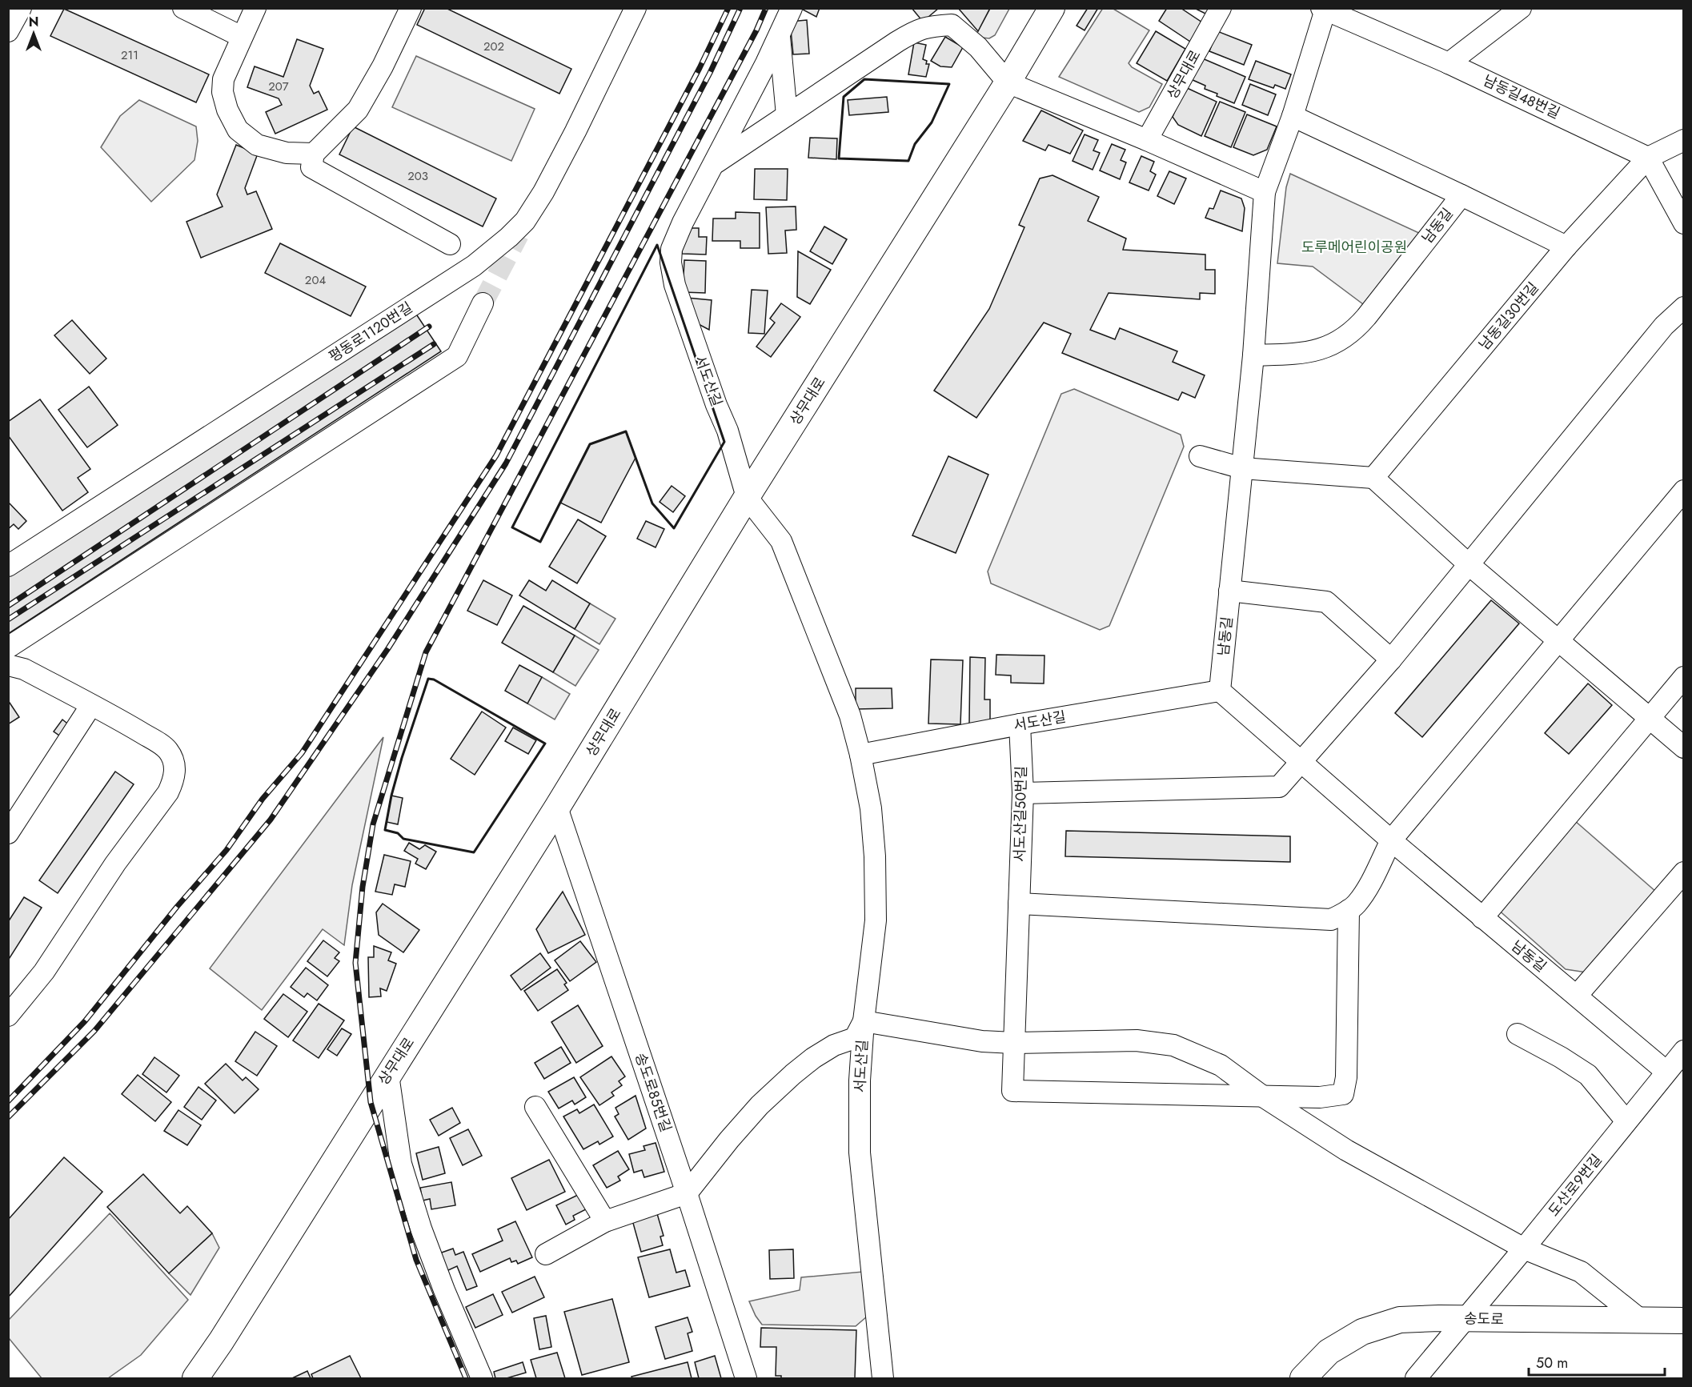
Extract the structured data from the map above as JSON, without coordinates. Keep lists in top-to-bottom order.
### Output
{
  "streets": {
    "main road": ["상무대로", "송도로"],
    "street": [
      "남동길48번길",
      "남동길",
      "남동길30번길",
      "평동로1120번길",
      "서도산길",
      "서도산길50번길",
      "송도로85번길",
      "도산로9번길"
    ]
  },
  "crossings": [
    ["상무대로", "서도산길"],
    ["상무대로", "송도로85번길"],
    ["남동길48번길", "남동길"],
    ["남동길48번길", "남동길30번길"],
    ["남동길", "남동길30번길"],
    ["남동길", "서도산길"],
    ["남동길", "도산로9번길"],
    ["서도산길", "서도산길50번길"],
    ["도산로9번길", "송도로"]
  ],
  "parks": ["도루메어린이공원"],
  "house_numbers": [
    "202",
    "211",
    "207",
    "203",
    "204"
  ],
  "scale_bar": "50 m",
  "north": "top"
}
